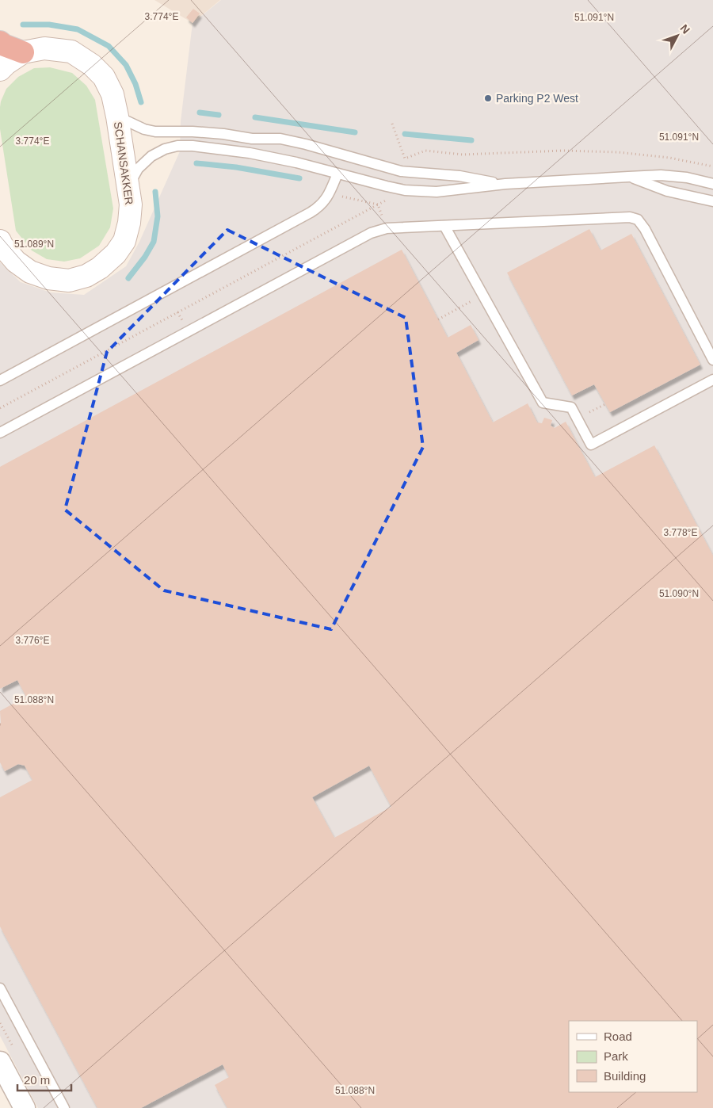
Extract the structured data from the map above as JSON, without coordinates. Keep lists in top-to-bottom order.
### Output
{
  "streets": {
    "street": ["SCHANSAKKER"]
  },
  "places": ["Parking P2 West"],
  "legend": ["Road", "Park", "Building"],
  "scale_bar": "20 m",
  "north": "top right",
  "coordinates": [
    "3.774°E",
    "51.091°N",
    "51.089°N",
    "3.778°E",
    "51.090°N",
    "3.776°E",
    "51.088°N"
  ]
}
